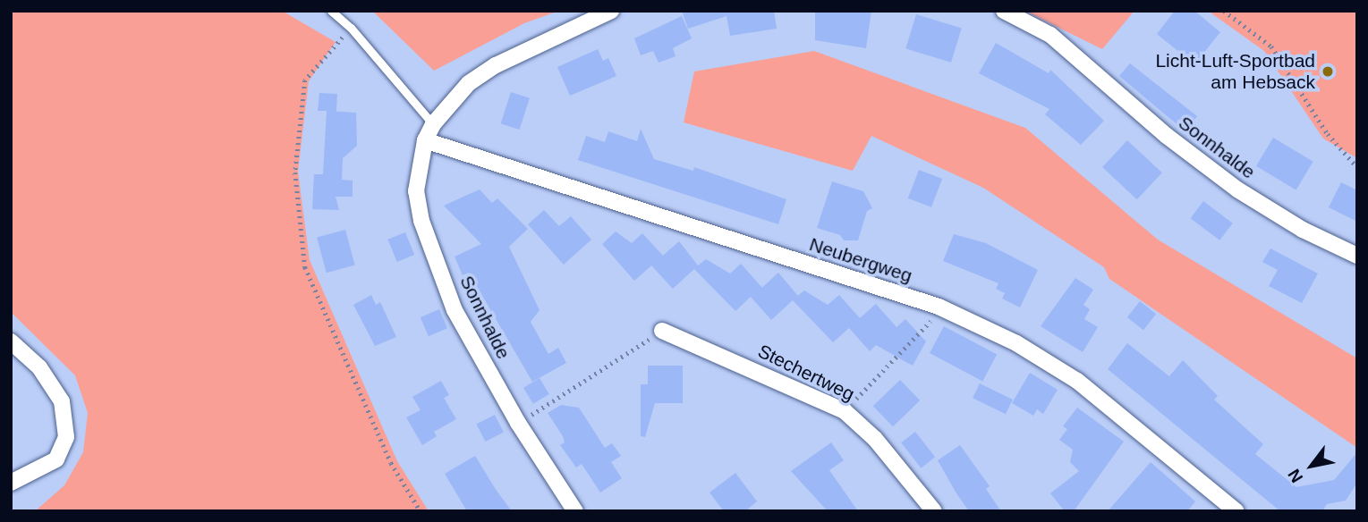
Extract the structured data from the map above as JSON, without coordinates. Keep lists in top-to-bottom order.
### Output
{
  "streets": {
    "street": ["Sonnhalde", "Neubergweg", "Stechertweg"]
  },
  "crossings": [
    ["Sonnhalde", "Neubergweg"]
  ],
  "places": ["Licht-Luft-Sportbad am Hebsack"],
  "north": "bottom left"
}
